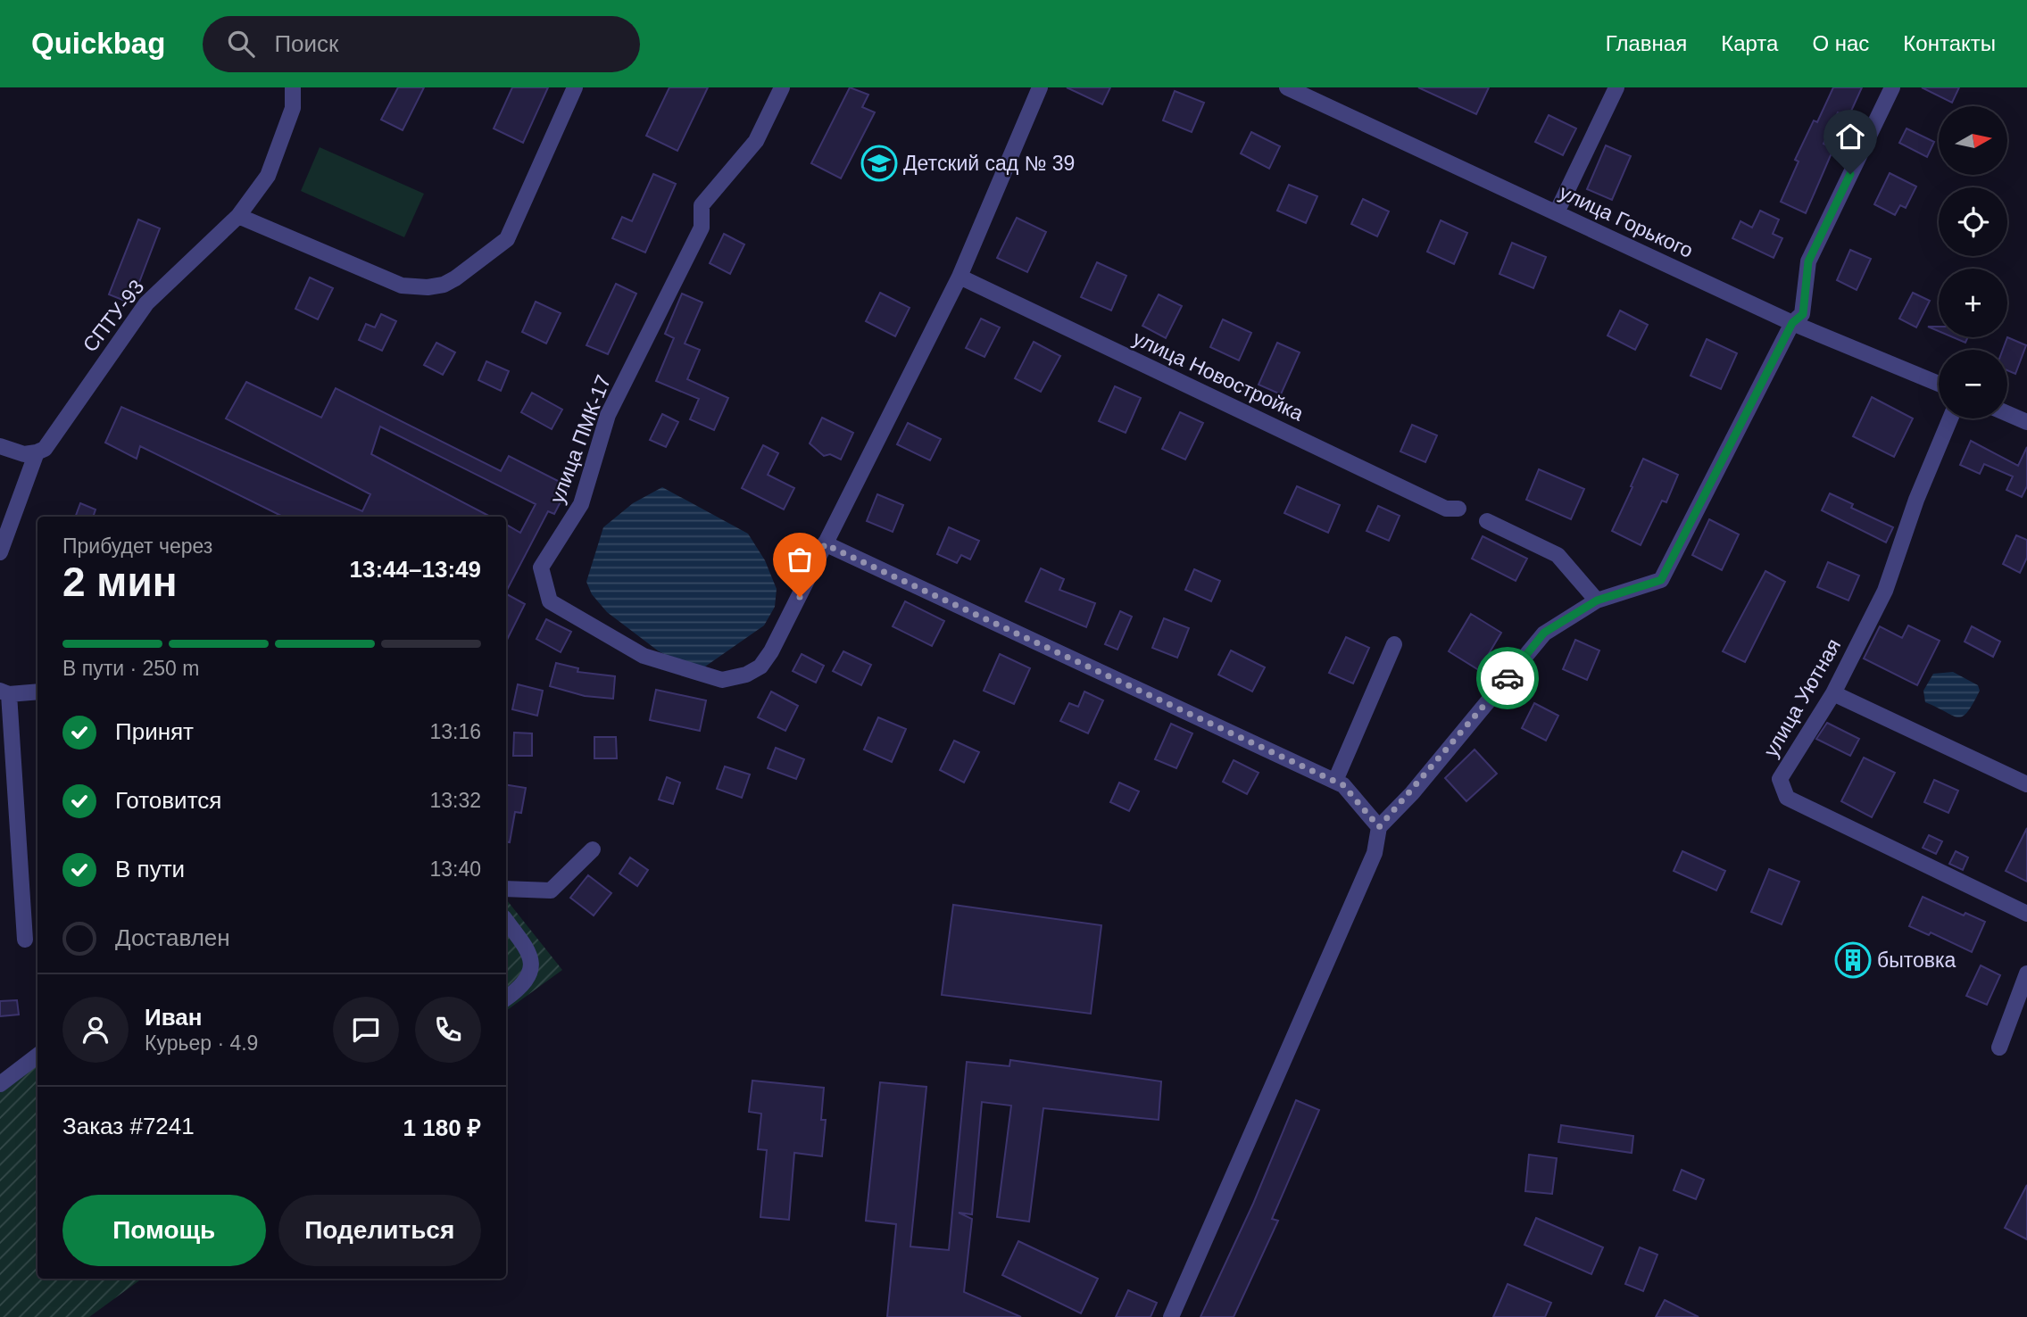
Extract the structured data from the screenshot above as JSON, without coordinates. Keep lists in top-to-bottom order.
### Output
{
  "streets": {
    "street": [
      "улица Горького",
      "СПТУ-93",
      "улица Новостройка",
      "улица ПМК-17",
      "улица Уютная"
    ]
  },
  "crossings": [
    ["улица Новостройка", "улица ПМК-17"]
  ],
  "places": {
    "school or university": ["Детский сад № 39"],
    "building": ["бытовка"]
  },
  "north": "right",
  "page": {
    "header": "Quickbag",
    "search": "Поиск",
    "nav": [
      "Главная",
      "Карта",
      "О нас",
      "Контакты"
    ],
    "map_buttons": ["+", "−"],
    "heading": ["2 мин", "Прибудет через", "13:44–13:49"],
    "panel": [
      "Иван",
      "Курьер · 4.9",
      "Заказ #7241",
      "1 180 ₽"
    ],
    "bar": "В пути · 250 m",
    "list": [
      ["Принят", "13:16"],
      ["Готовится", "13:32"],
      ["В пути", "13:40"],
      "Доставлен"
    ],
    "buttons": ["Помощь", "Поделиться"]
  }
}
